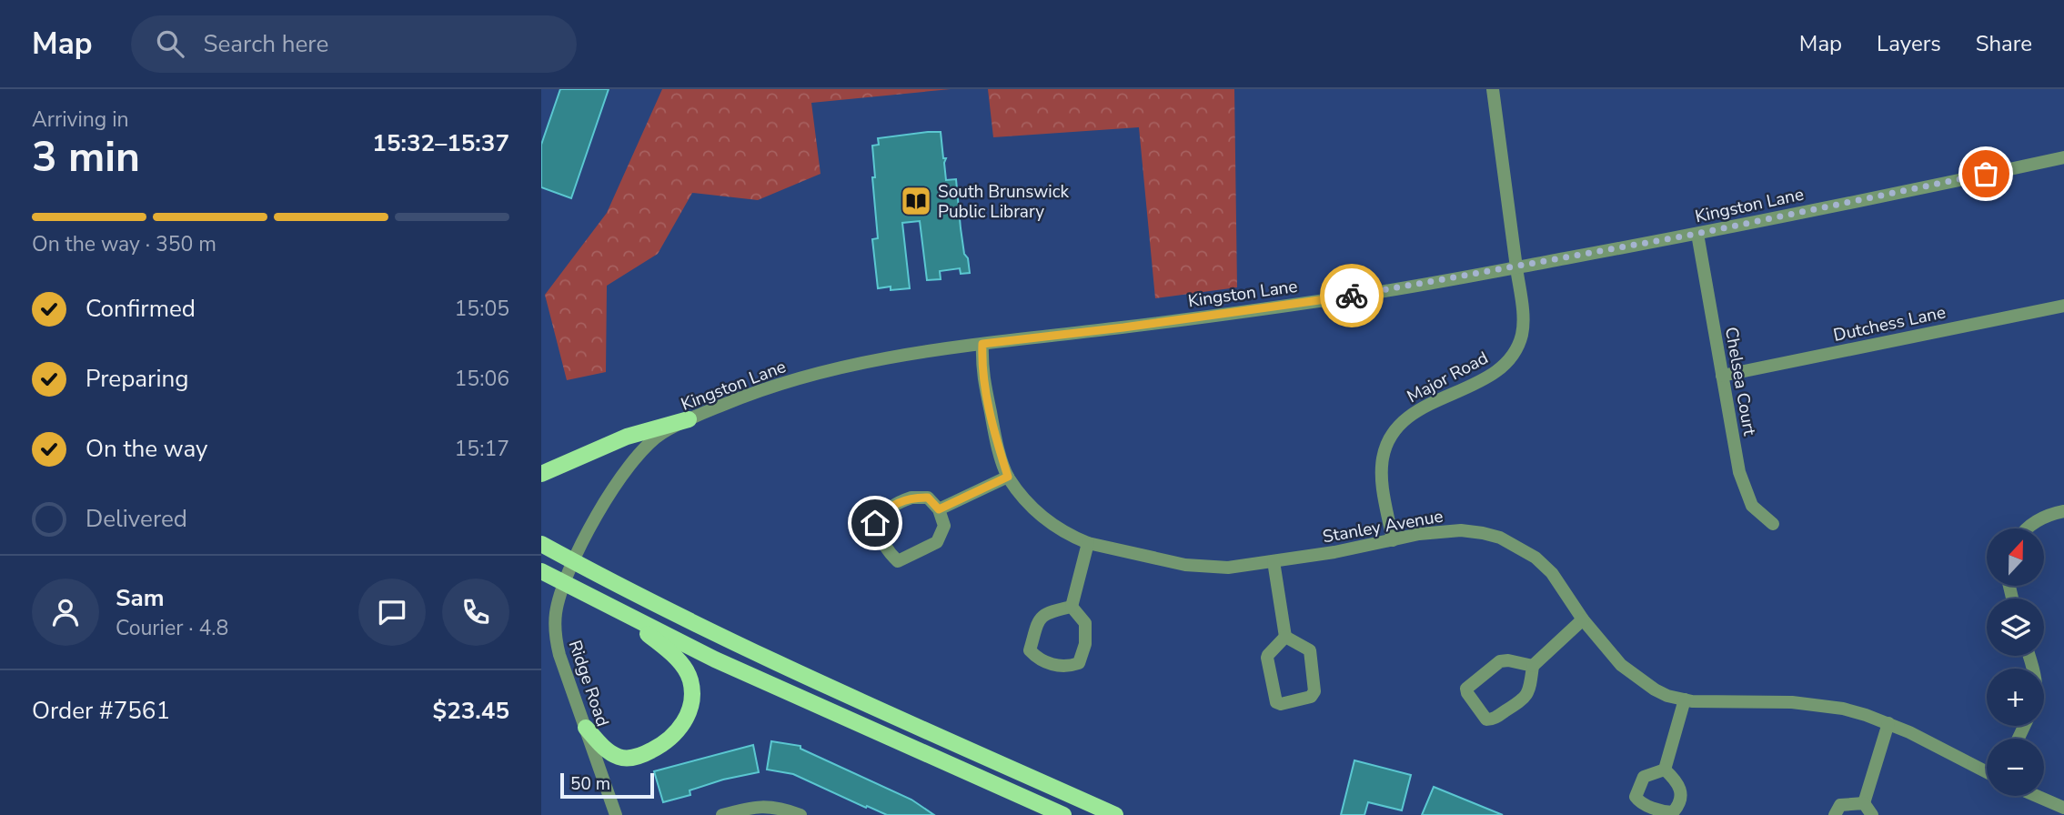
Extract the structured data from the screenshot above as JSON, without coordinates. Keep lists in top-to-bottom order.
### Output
{
  "streets": {
    "street": [
      "Kingston Lane",
      "Dutchess Lane",
      "Major Road",
      "Chelsea Court",
      "Stanley Avenue",
      "Ridge Road"
    ]
  },
  "crossings": [
    ["Kingston Lane", "Major Road"],
    ["Kingston Lane", "Chelsea Court"],
    ["Kingston Lane", "Stanley Avenue"],
    ["Kingston Lane", "Ridge Road"],
    ["Dutchess Lane", "Chelsea Court"],
    ["Major Road", "Stanley Avenue"]
  ],
  "places": {
    "library": ["South Brunswick Public Library"]
  },
  "scale_bar": "50 m",
  "north": "top",
  "page": {
    "header": "Map",
    "search": "Search here",
    "nav": ["Map", "Layers", "Share"],
    "heading": ["3 min", "Arriving in", "15:32–15:37"],
    "panel": [
      "Sam",
      "Courier · 4.8",
      "Order #7561",
      "$23.45"
    ],
    "bar": "On the way · 350 m",
    "list": [
      ["Confirmed", "15:05"],
      ["Preparing", "15:06"],
      ["On the way", "15:17"],
      "Delivered"
    ],
    "map_buttons": ["+", "−"],
    "scale": "50 m"
  }
}
